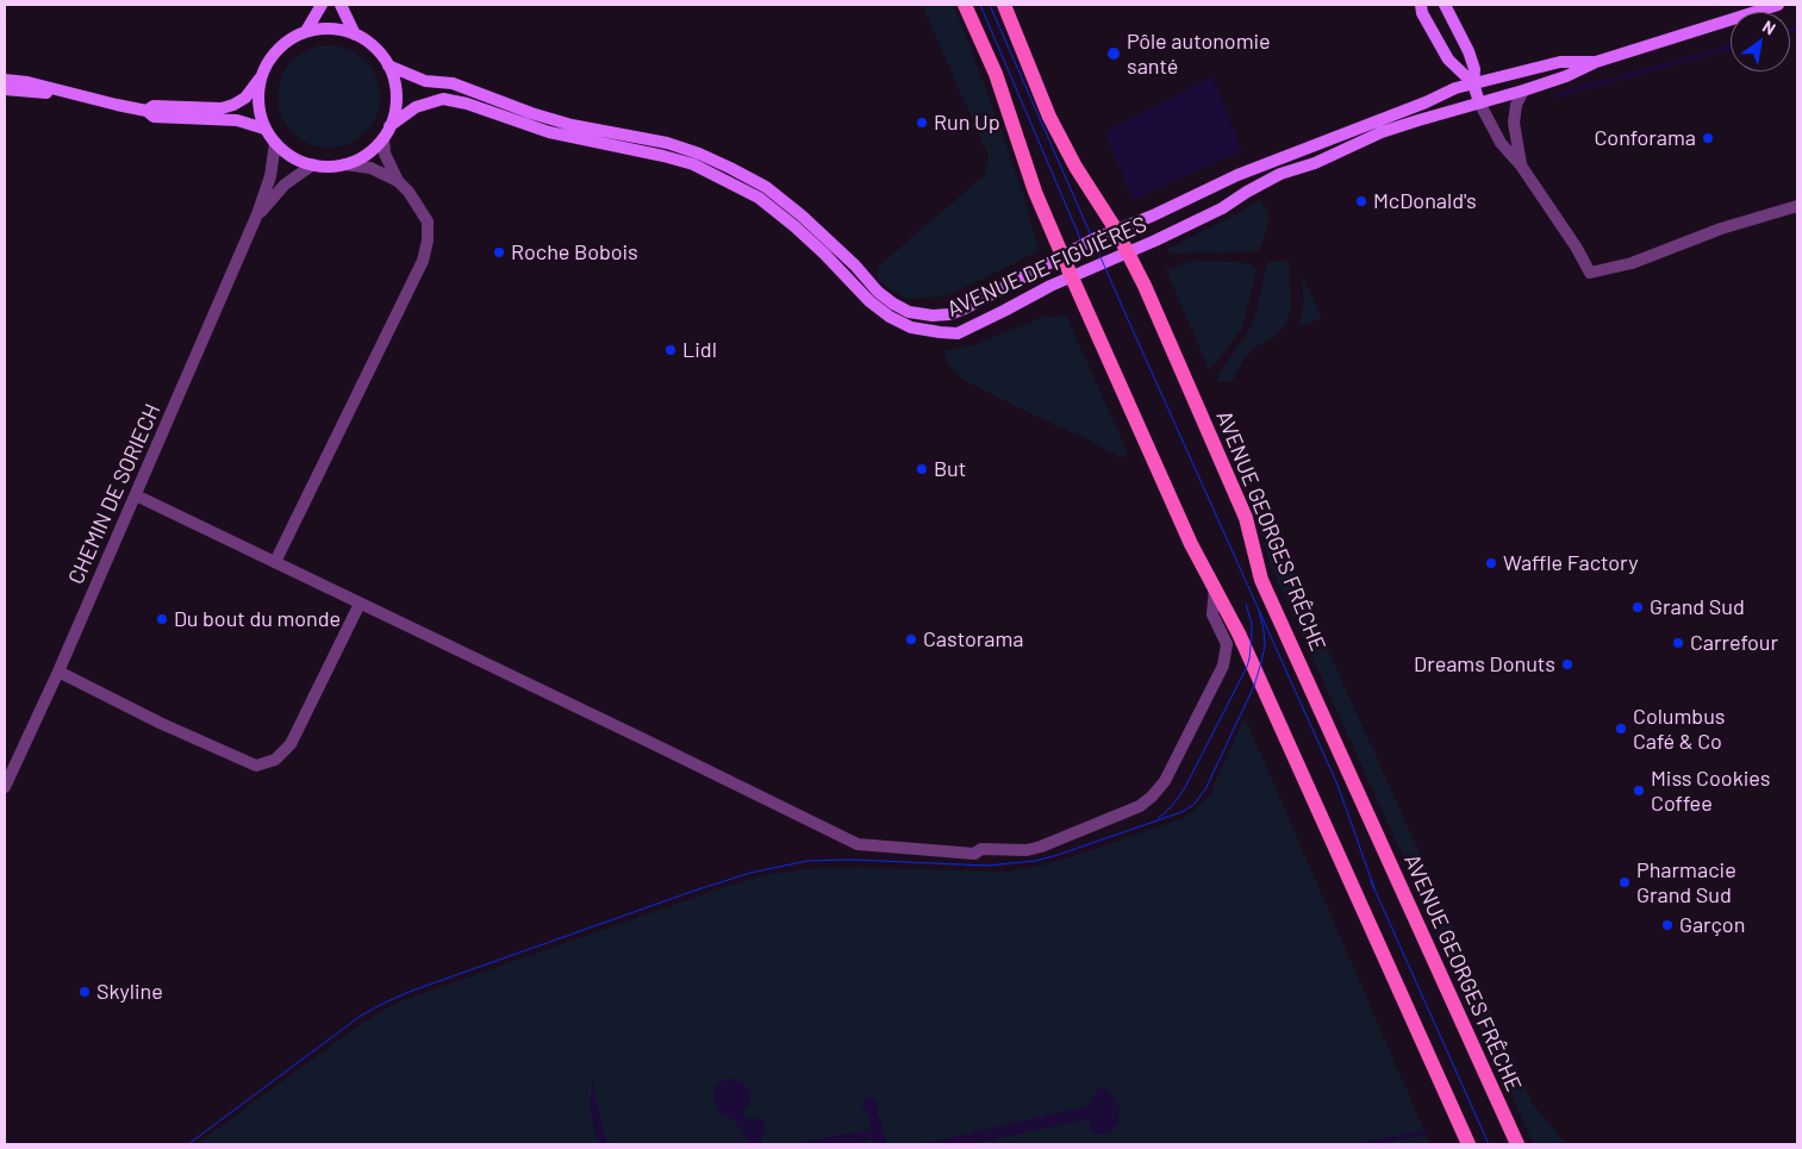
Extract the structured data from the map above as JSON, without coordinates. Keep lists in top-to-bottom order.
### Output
{
  "streets": {
    "main road": ["AVENUE DE FIGUIÈRES", "AVENUE GEORGES FRÊCHE"],
    "street": ["CHEMIN DE SORIECH"]
  },
  "crossings": [
    ["AVENUE DE FIGUIÈRES", "CHEMIN DE SORIECH"],
    ["AVENUE DE FIGUIÈRES", "AVENUE GEORGES FRÊCHE"]
  ],
  "places": [
    "Pôle autonomie santé",
    "Run Up",
    "Conforama",
    "McDonald's",
    "Roche Bobois",
    "Lidl",
    "But",
    "Waffle Factory",
    "Grand Sud",
    "Du bout du monde",
    "Castorama",
    "Carrefour",
    "Dreams Donuts",
    "Columbus Café & Co",
    "Miss Cookies Coffee",
    "Pharmacie Grand Sud",
    "Garçon",
    "Skyline"
  ],
  "north": "top right"
}
